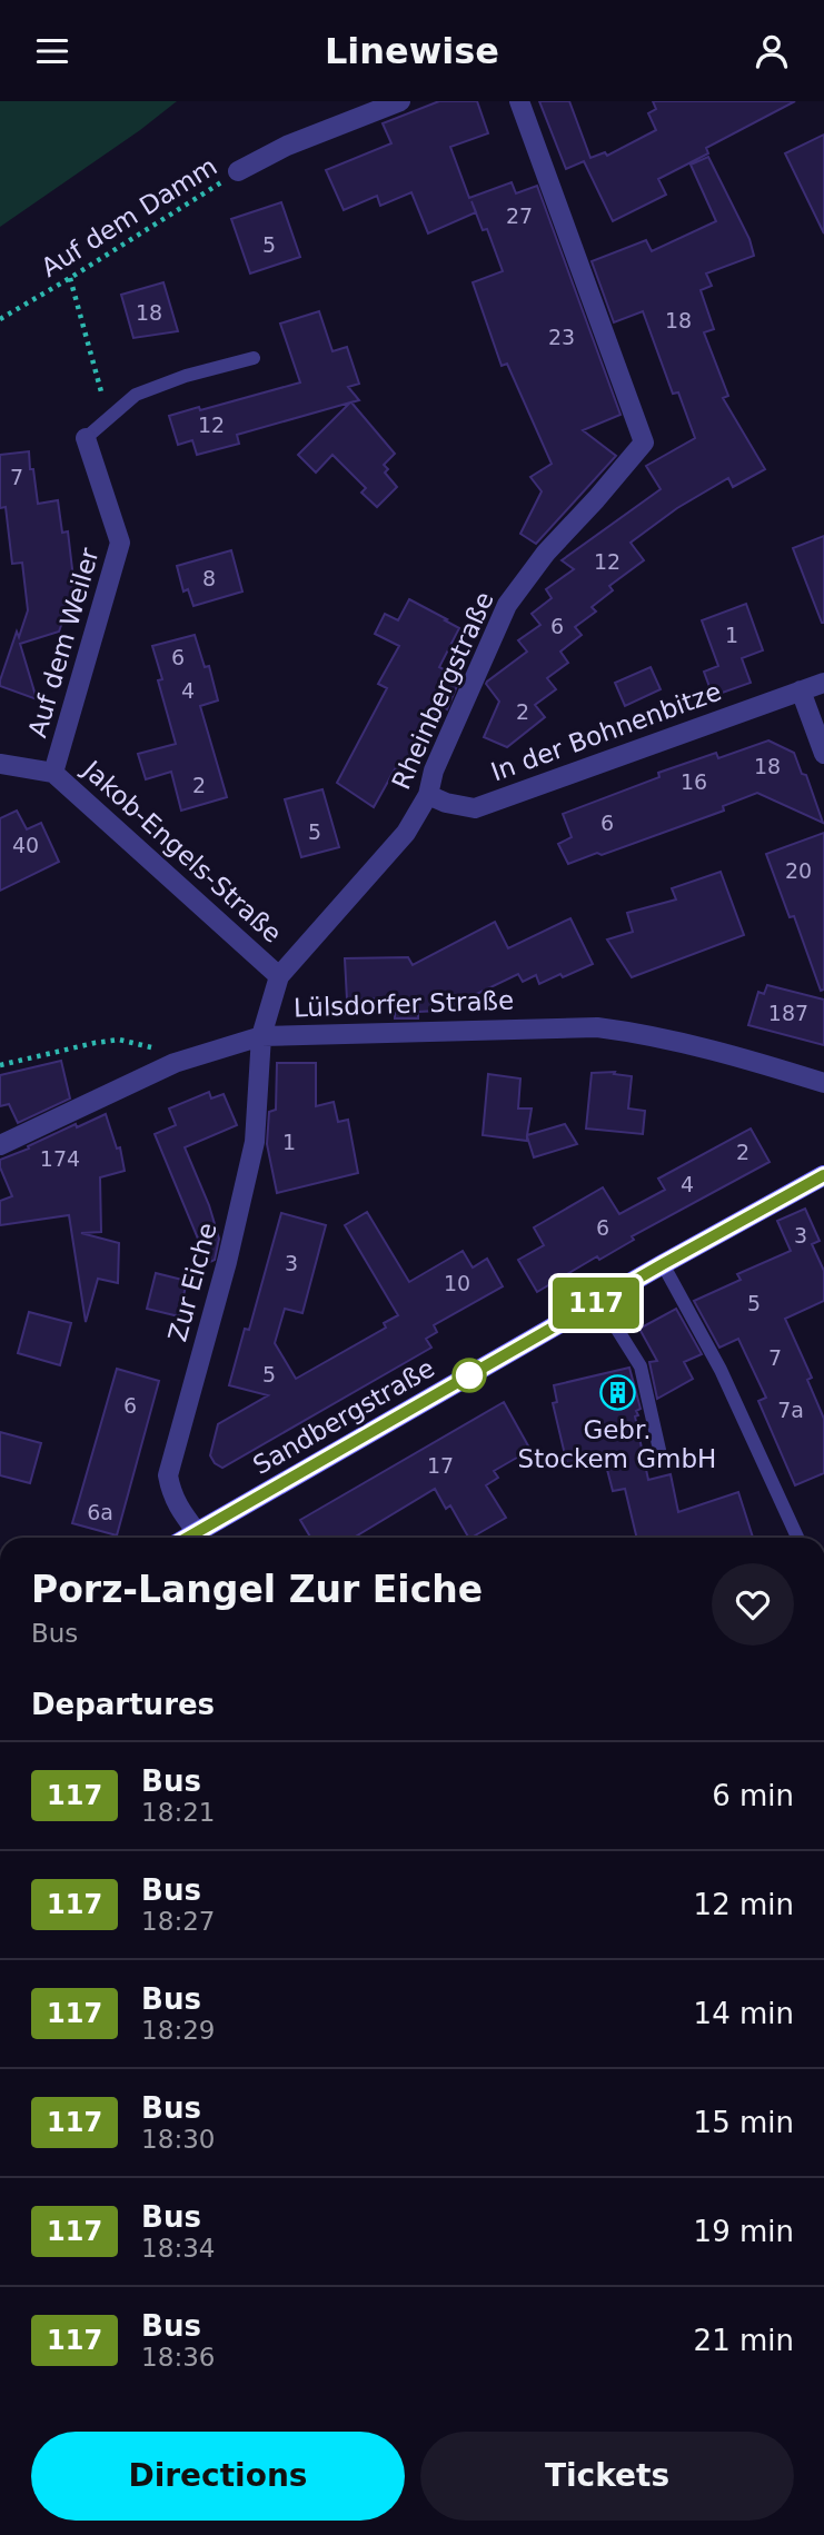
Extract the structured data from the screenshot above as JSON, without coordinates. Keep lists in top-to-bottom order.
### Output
{
  "streets": {
    "street": [
      "Auf dem Weiler",
      "Rheinbergstraße",
      "In der Bohnenbitze",
      "Jakob-Engels-Straße",
      "Lülsdorfer Straße",
      "Zur Eiche",
      "Sandbergstraße"
    ],
    "path": ["Auf dem Damm"]
  },
  "crossings": [
    ["Auf dem Weiler", "Jakob-Engels-Straße"],
    ["Rheinbergstraße", "In der Bohnenbitze"],
    ["Rheinbergstraße", "Jakob-Engels-Straße"],
    ["Rheinbergstraße", "Lülsdorfer Straße"],
    ["Rheinbergstraße", "Zur Eiche"],
    ["Lülsdorfer Straße", "Zur Eiche"],
    ["Zur Eiche", "Sandbergstraße"]
  ],
  "places": {
    "building": ["Gebr. Stockem GmbH"]
  },
  "lines": ["bus line 117"],
  "house_numbers": [
    "27",
    "5",
    "18",
    "18",
    "23",
    "12",
    "7",
    "12",
    "8",
    "6",
    "1",
    "6",
    "4",
    "2",
    "18",
    "16",
    "2",
    "6",
    "5",
    "40",
    "20",
    "187",
    "1",
    "2",
    "174",
    "4",
    "6",
    "3",
    "3",
    "10",
    "5",
    "7",
    "5",
    "6",
    "7a",
    "17",
    "6a"
  ],
  "page": {
    "header": "Linewise",
    "on_map": "117",
    "heading": [
      ["Porz-Langel Zur Eiche", "Bus"],
      "Departures"
    ],
    "list": [
      {
        "mark": "117",
        "name": "Bus",
        "note": "18:21",
        "value": "6 min"
      },
      {
        "mark": "117",
        "name": "Bus",
        "note": "18:27",
        "value": "12 min"
      },
      {
        "mark": "117",
        "name": "Bus",
        "note": "18:29",
        "value": "14 min"
      },
      {
        "mark": "117",
        "name": "Bus",
        "note": "18:30",
        "value": "15 min"
      },
      {
        "mark": "117",
        "name": "Bus",
        "note": "18:34",
        "value": "19 min"
      },
      {
        "mark": "117",
        "name": "Bus",
        "note": "18:36",
        "value": "21 min"
      }
    ],
    "buttons": ["Directions", "Tickets"]
  }
}
